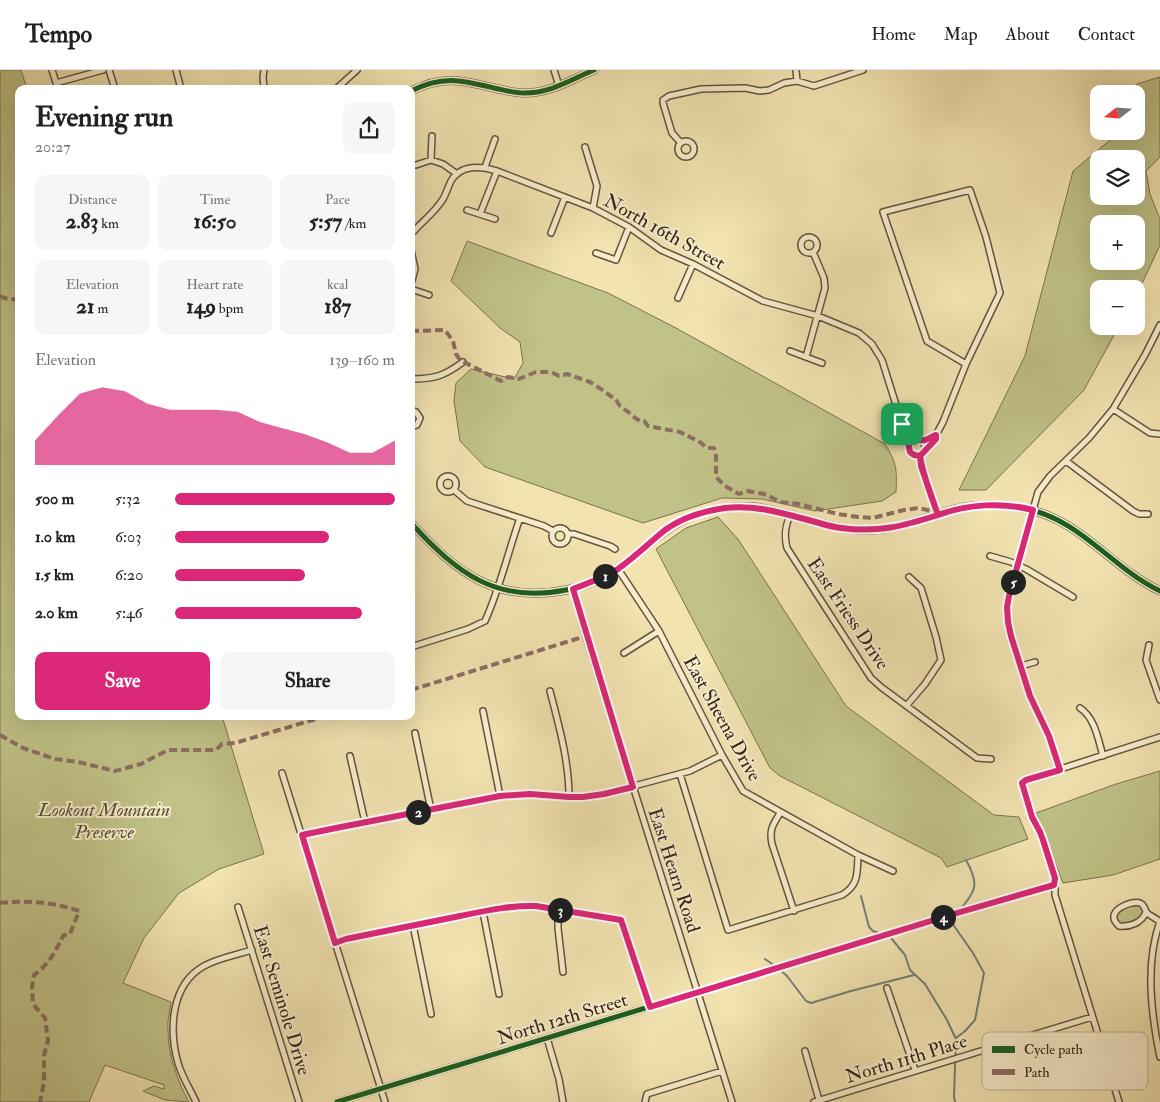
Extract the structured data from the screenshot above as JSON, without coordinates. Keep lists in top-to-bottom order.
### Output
{
  "streets": {
    "street": [
      "North 16th Street",
      "East Friess Drive",
      "East Sheena Drive",
      "East Hearn Road",
      "East Seminole Drive",
      "North 12th Street",
      "North 11th Place"
    ]
  },
  "crossings": [
    ["East Hearn Road", "North 12th Street"]
  ],
  "parks": ["Lookout Mountain Preserve"],
  "legend": ["Cycle path", "Path"],
  "north": "left",
  "page": {
    "header": "Tempo",
    "nav": [
      "Home",
      "Map",
      "About",
      "Contact"
    ],
    "map_buttons": ["+", "−"],
    "heading": ["Evening run", "20:27"],
    "stats": [
      ["Distance", "2.83 km"],
      ["Time", "16:50"],
      ["Pace", "5:57 /km"],
      ["Elevation", "21 m"],
      ["Heart rate", "149 bpm"],
      ["kcal", "187"]
    ],
    "chart": ["Elevation", "139–160 m"],
    "list": [
      {
        "name": "500 m",
        "note": "5:32"
      },
      {
        "name": "1.0 km",
        "note": "6:03"
      },
      {
        "name": "1.5 km",
        "note": "6:20"
      },
      {
        "name": "2.0 km",
        "note": "5:46"
      }
    ],
    "pins": [
      "1",
      "5",
      "2",
      "3",
      "4"
    ],
    "buttons": ["Save", "Share"]
  }
}
